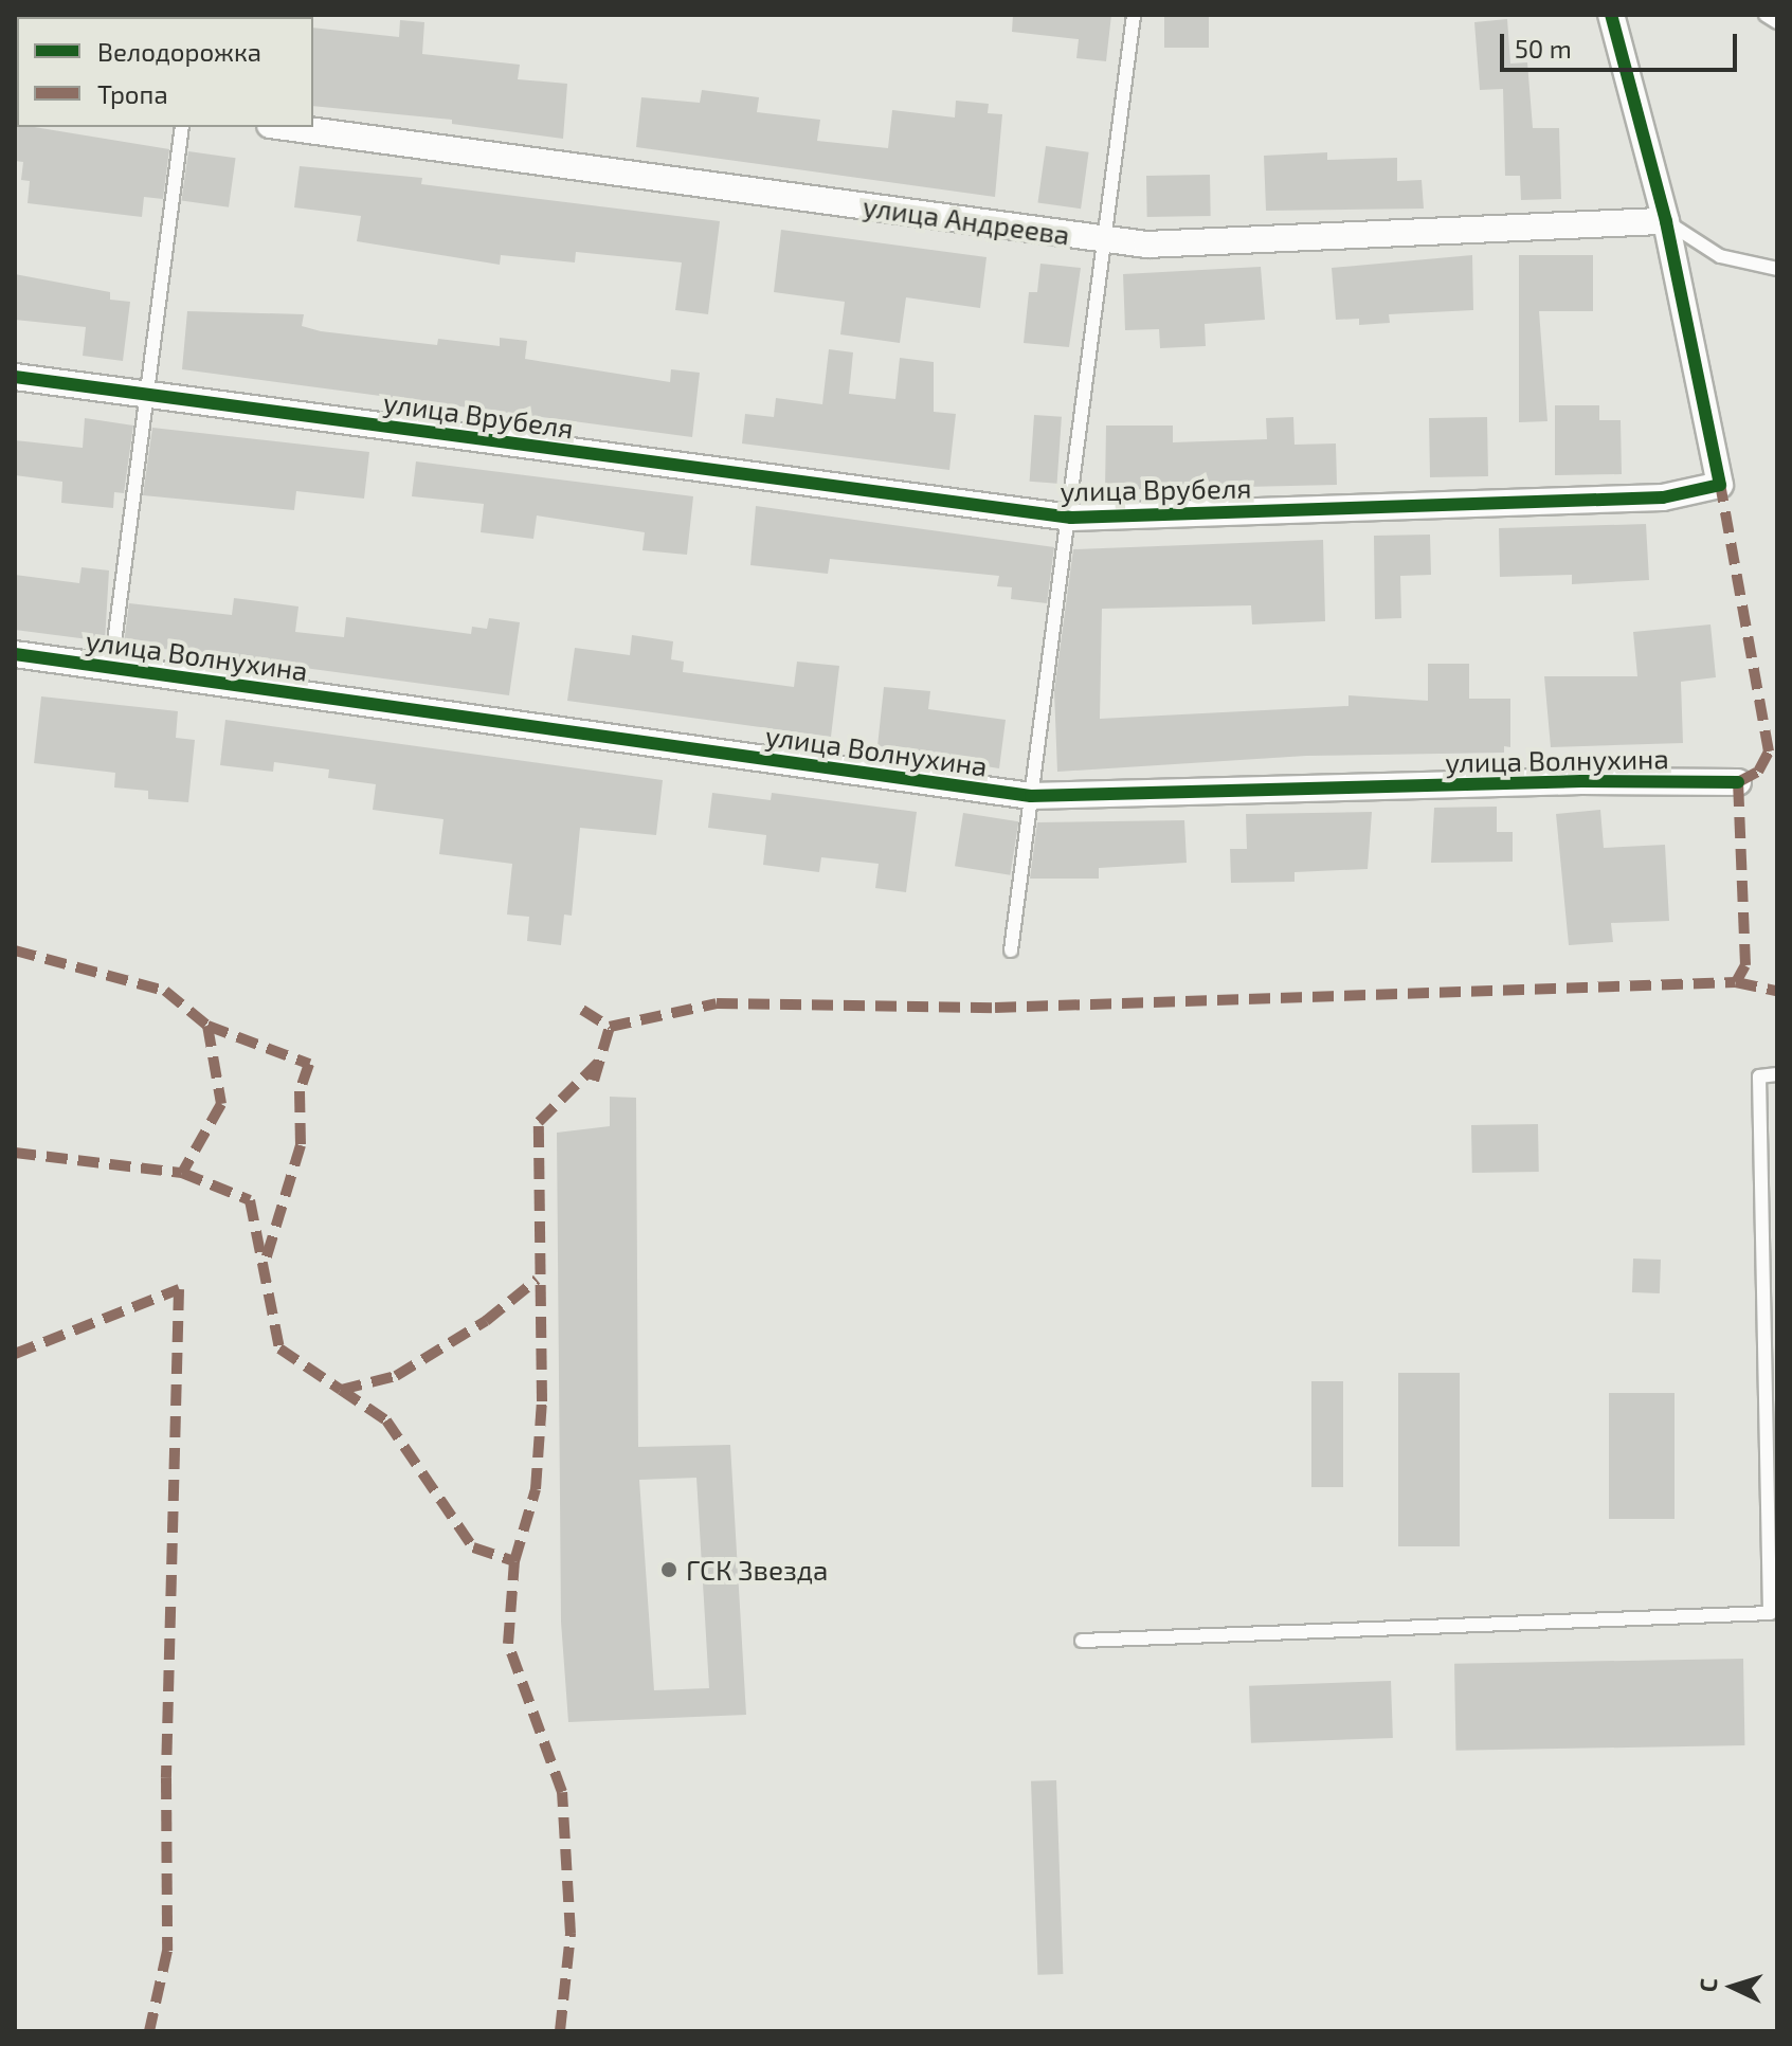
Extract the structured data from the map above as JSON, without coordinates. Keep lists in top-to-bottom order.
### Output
{
  "streets": {
    "street": ["улица Андреева", "улица Врубеля", "улица Волнухина"]
  },
  "crossings": [
    ["улица Андреева", "улица Врубеля"]
  ],
  "places": ["ГСК Звезда"],
  "legend": ["Велодорожка", "Тропа"],
  "scale_bar": "50 m",
  "north": "left"
}
